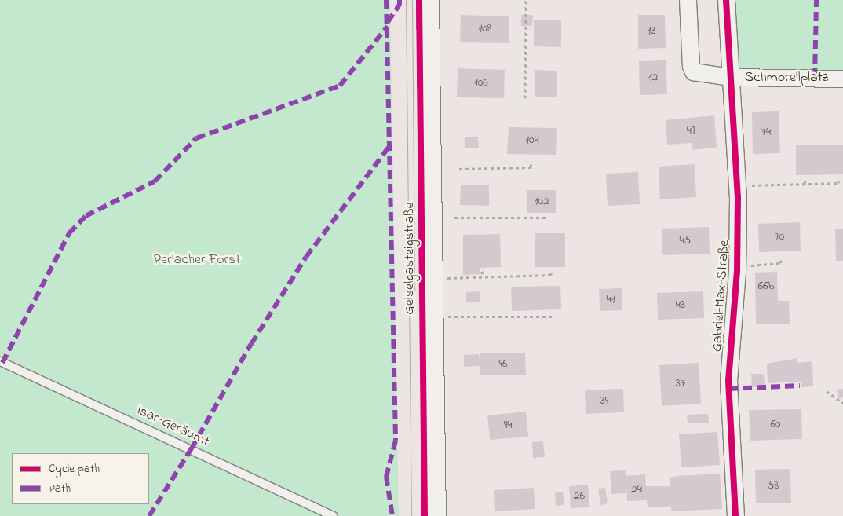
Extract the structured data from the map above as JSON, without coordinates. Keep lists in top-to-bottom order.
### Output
{
  "streets": {
    "main road": ["Geiselgasteigstraße"],
    "street": ["Schmorellplatz", "Gabriel-Max-Straße"],
    "lane": ["Isar-Geräumt"]
  },
  "crossings": [
    ["Schmorellplatz", "Gabriel-Max-Straße"]
  ],
  "parks": ["Perlacher Forst"],
  "house_numbers": [
    "108",
    "13",
    "12",
    "106",
    "49",
    "74",
    "104",
    "102",
    "70",
    "45",
    "66b",
    "41",
    "43",
    "96",
    "37",
    "39",
    "60",
    "94",
    "58",
    "24",
    "26"
  ],
  "legend": ["Cycle path", "Path"]
}
